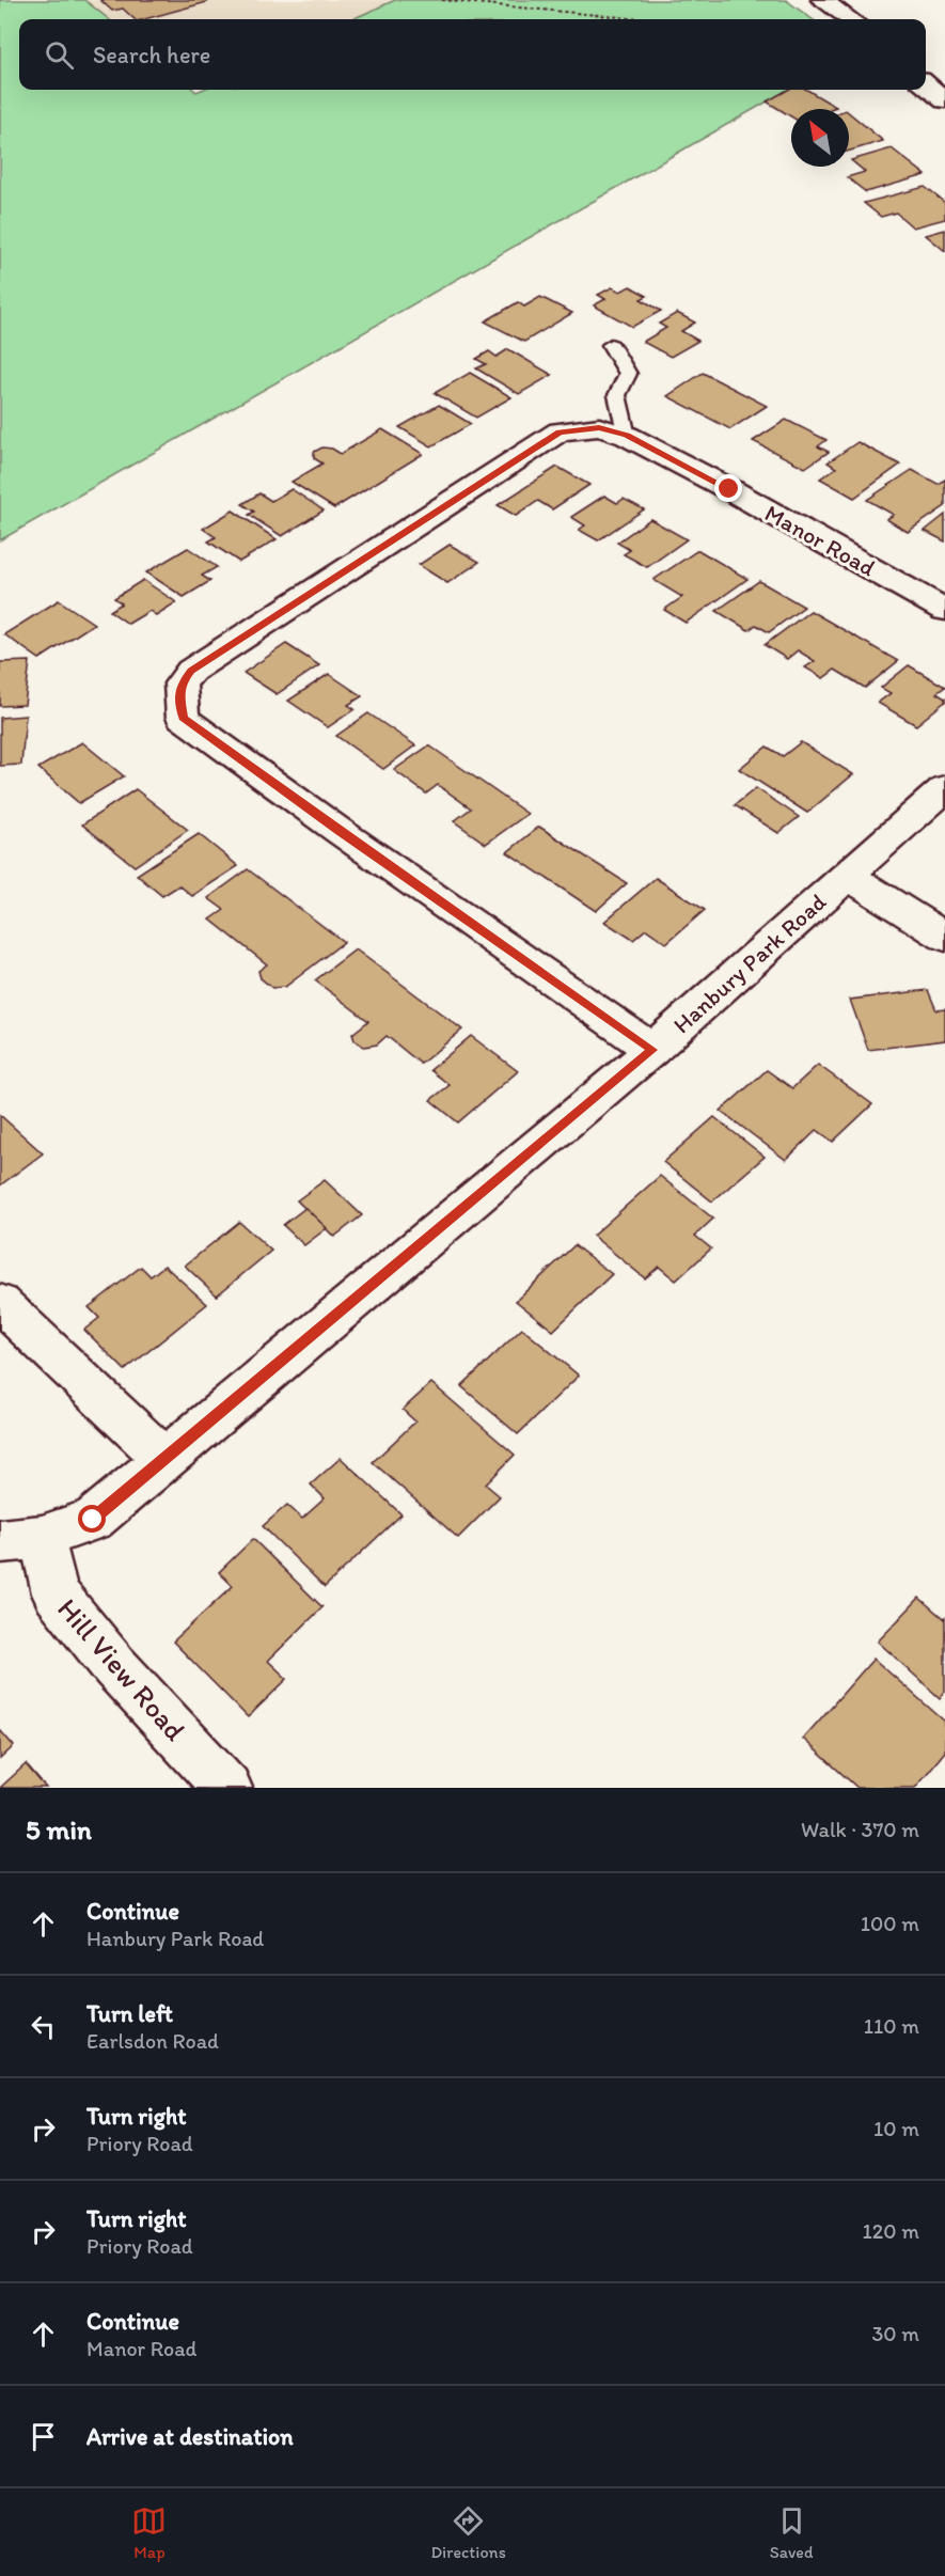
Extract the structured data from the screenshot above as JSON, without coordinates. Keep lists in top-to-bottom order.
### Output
{
  "streets": {
    "street": ["Manor Road", "Hanbury Park Road", "Hill View Road"]
  },
  "crossings": [
    ["Manor Road", "Hanbury Park Road"],
    ["Hanbury Park Road", "Hill View Road"]
  ],
  "north": "top left",
  "page": {
    "search": "Search here",
    "heading": ["5 min", "Walk · 370 m"],
    "list": [
      ["Continue", "Hanbury Park Road", "100 m"],
      ["Turn left", "Earlsdon Road", "110 m"],
      ["Turn right", "Priory Road", "10 m"],
      ["Turn right", "Priory Road", "120 m"],
      ["Continue", "Manor Road", "30 m"],
      "Arrive at destination"
    ],
    "nav": ["Map", "Directions", "Saved"]
  }
}
